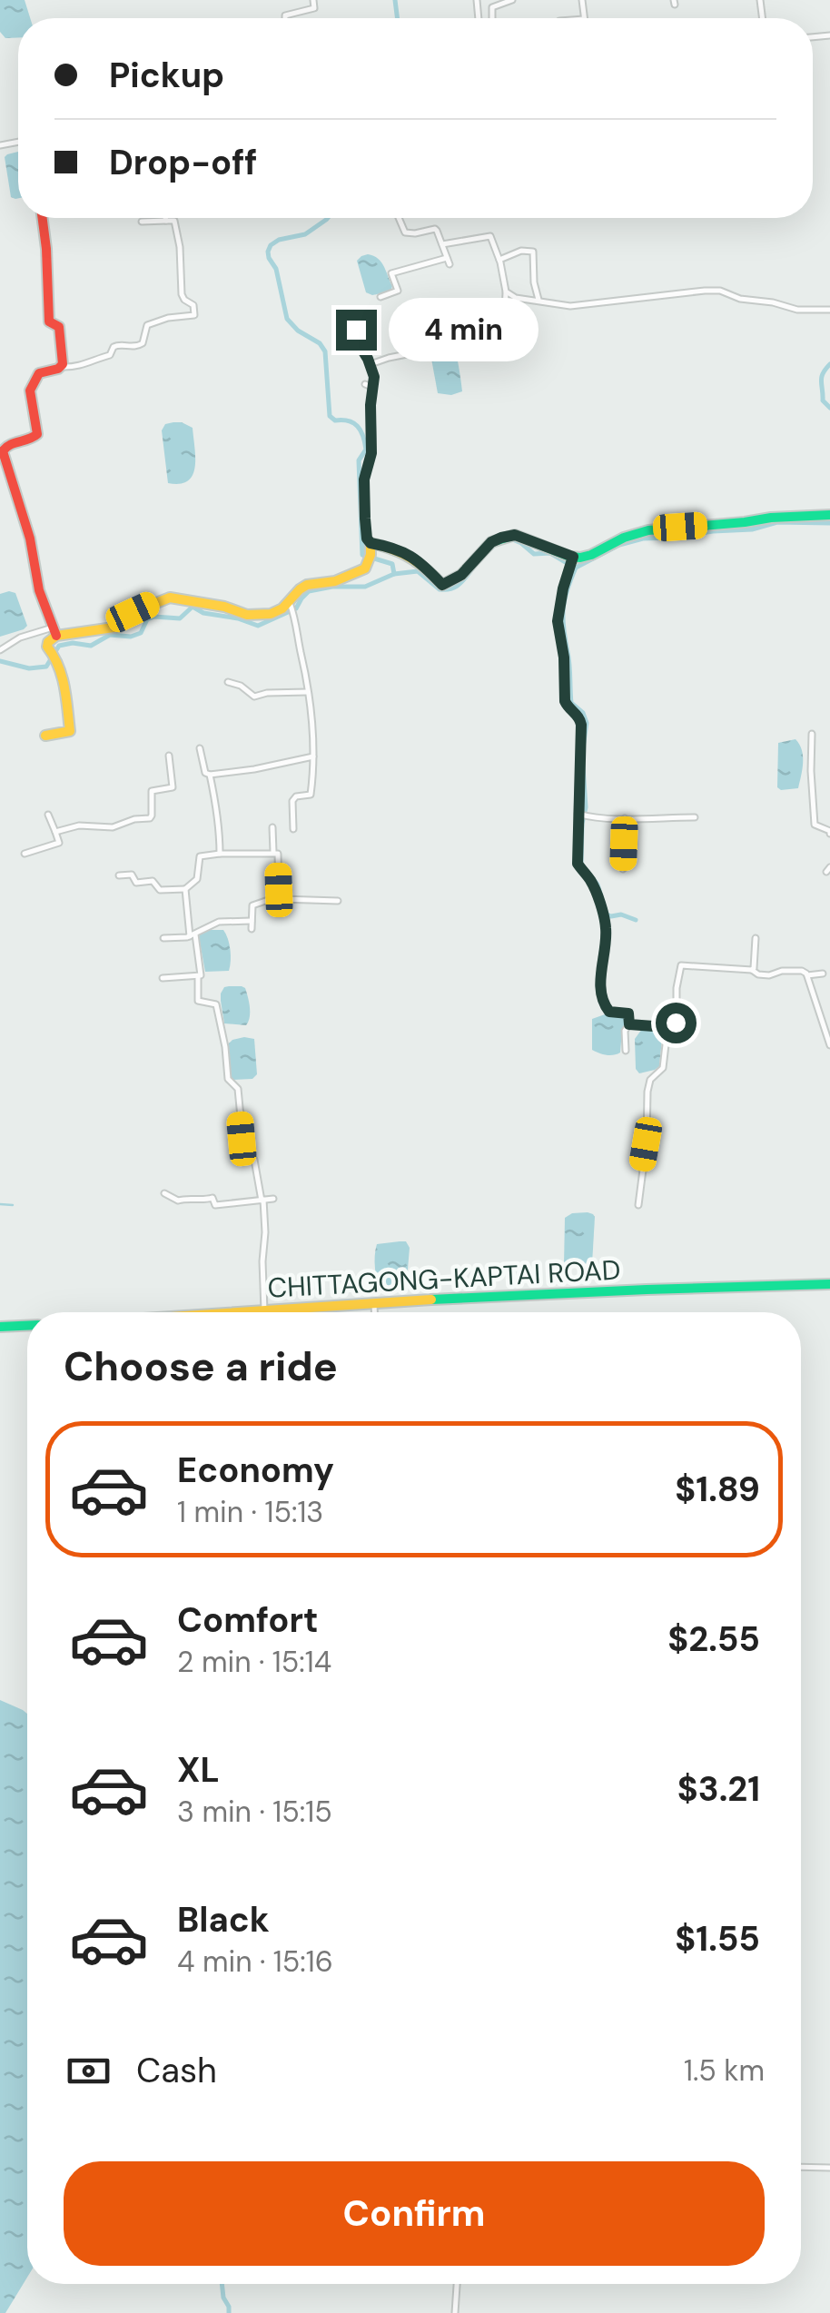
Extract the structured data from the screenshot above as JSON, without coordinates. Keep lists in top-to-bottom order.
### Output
{
  "streets": {
    "street": ["CHITTAGONG-KAPTAI ROAD"]
  },
  "page": {
    "banner": ["Pickup", "Drop-off"],
    "bubble": "4 min",
    "heading": "Choose a ride",
    "list": [
      {
        "name": "Economy",
        "note": "1 min · 15:13",
        "value": "$1.89"
      },
      {
        "name": "Comfort",
        "note": "2 min · 15:14",
        "value": "$2.55"
      },
      {
        "name": "XL",
        "note": "3 min · 15:15",
        "value": "$3.21"
      },
      {
        "name": "Black",
        "note": "4 min · 15:16",
        "value": "$1.55"
      }
    ],
    "pay": ["Cash", "1.5 km"],
    "buttons": "Confirm"
  }
}
